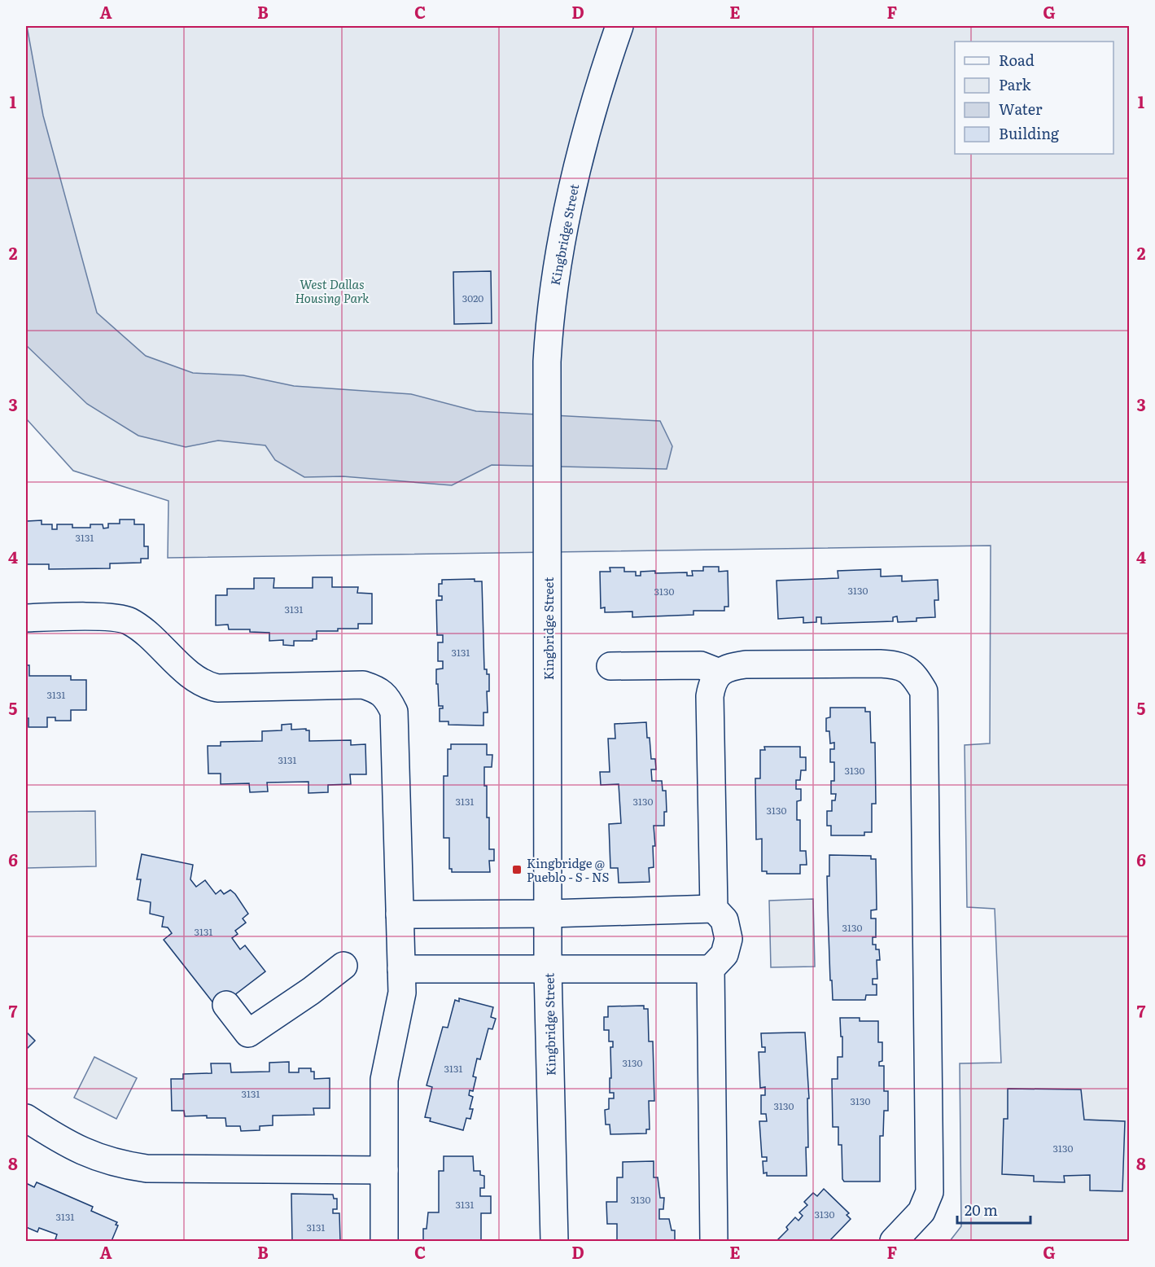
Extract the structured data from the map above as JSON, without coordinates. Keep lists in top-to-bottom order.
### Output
{
  "streets": {
    "street": ["Kingbridge Street"]
  },
  "parks": ["West Dallas Housing Park"],
  "places": {
    "transit": ["Kingbridge @ Pueblo - S - NS"]
  },
  "house_numbers": [
    "3020",
    "3131",
    "3130",
    "3130",
    "3131",
    "3131",
    "3131",
    "3131",
    "3130",
    "3131",
    "3130",
    "3130",
    "3130",
    "3131",
    "3130",
    "3131",
    "3131",
    "3130",
    "3130",
    "3130",
    "3130",
    "3131",
    "3130",
    "3131",
    "3131"
  ],
  "legend": [
    "Road",
    "Park",
    "Water",
    "Building"
  ],
  "scale_bar": "20 m",
  "grid": {
    "columns": [
      "A",
      "B",
      "C",
      "D",
      "E",
      "F",
      "G"
    ],
    "rows": [
      "1",
      "2",
      "3",
      "4",
      "5",
      "6",
      "7",
      "8"
    ]
  }
}
